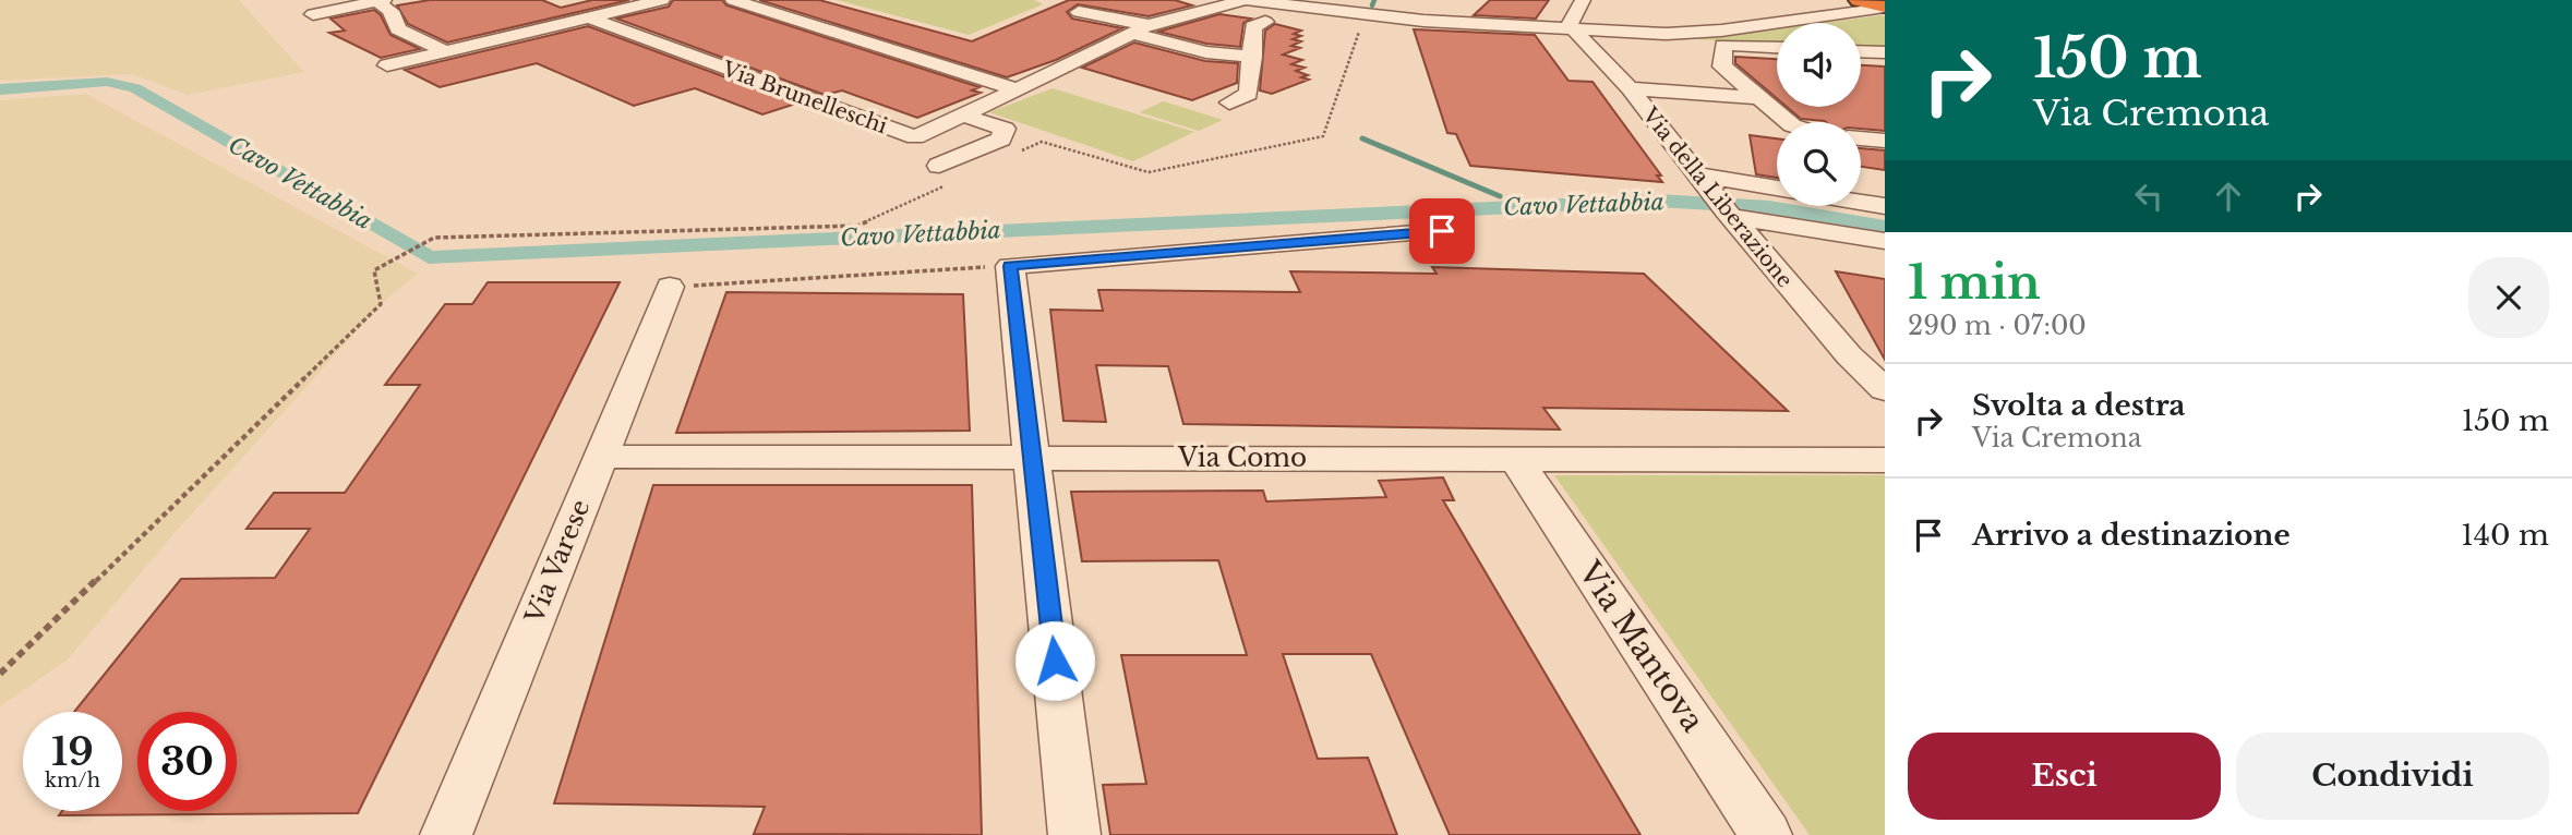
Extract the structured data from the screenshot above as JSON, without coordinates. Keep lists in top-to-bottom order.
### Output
{
  "streets": {
    "street": [
      "Via Brunelleschi",
      "Via della Liberazione",
      "Via Como",
      "Via Varese",
      "Via Mantova"
    ]
  },
  "crossings": [
    ["Via Como", "Via Varese"],
    ["Via Como", "Via Mantova"]
  ],
  "water": ["Cavo Vettabbia"],
  "page": {
    "turn": ["150 m", "Via Cremona"],
    "heading": ["1 min", "290 m · 07:00"],
    "list": [
      {
        "name": "Svolta a destra",
        "note": "Via Cremona",
        "value": "150 m"
      },
      {
        "name": "Arrivo a destinazione",
        "value": "140 m"
      }
    ],
    "speed": "19 km/h",
    "limit": "30",
    "buttons": ["Esci", "Condividi"]
  }
}
